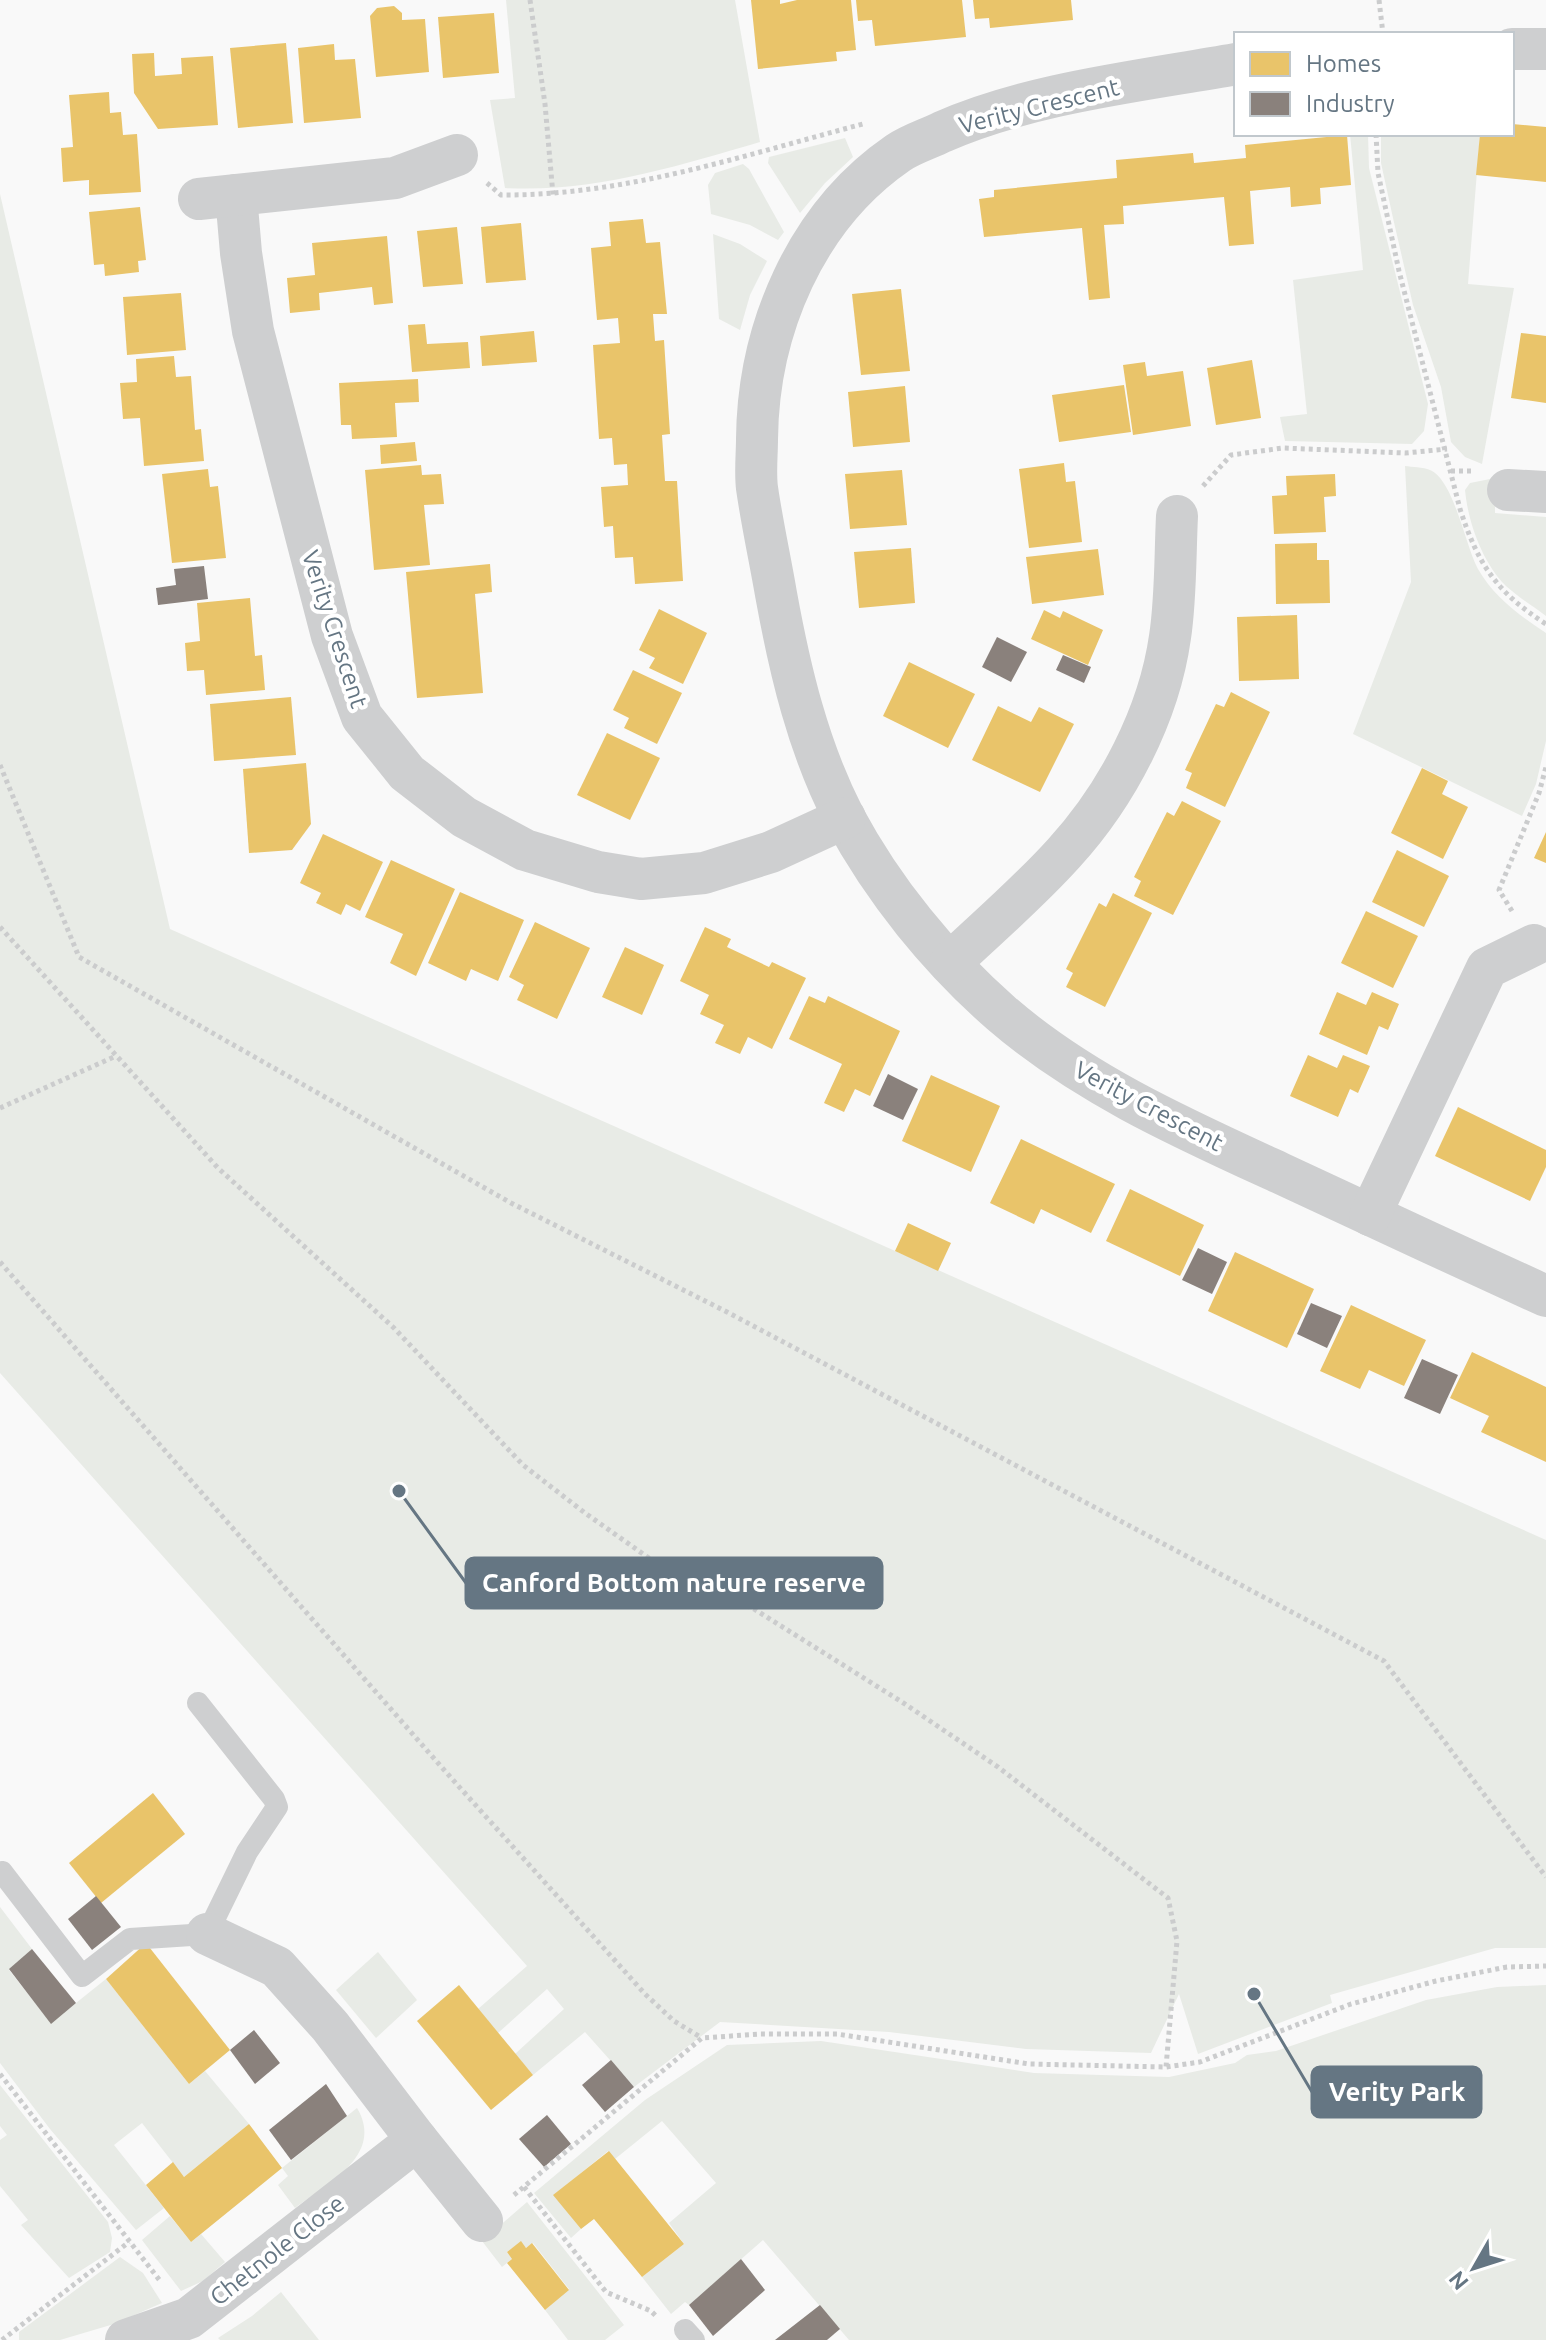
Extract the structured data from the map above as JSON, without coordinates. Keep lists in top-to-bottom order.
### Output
{
  "streets": {
    "street": ["Verity Crescent", "Chetnole Close"]
  },
  "places": ["Canford Bottom nature reserve", "Verity Park"],
  "legend": ["Homes", "Industry"],
  "north": "bottom left"
}
